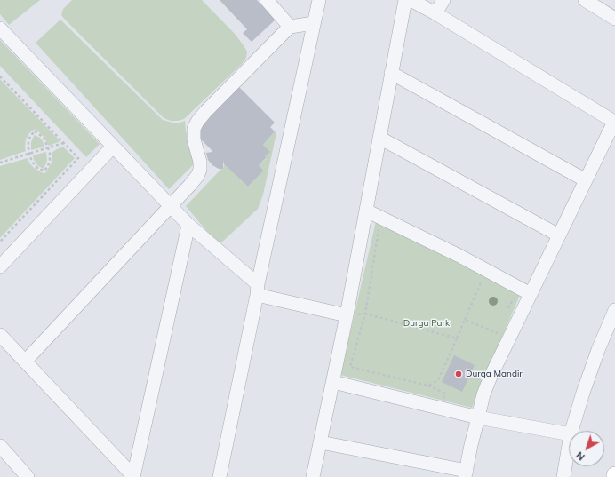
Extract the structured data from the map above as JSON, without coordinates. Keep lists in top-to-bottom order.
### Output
{
  "parks": ["Durga Park"],
  "places": ["Durga Mandir"],
  "north": "bottom left"
}
